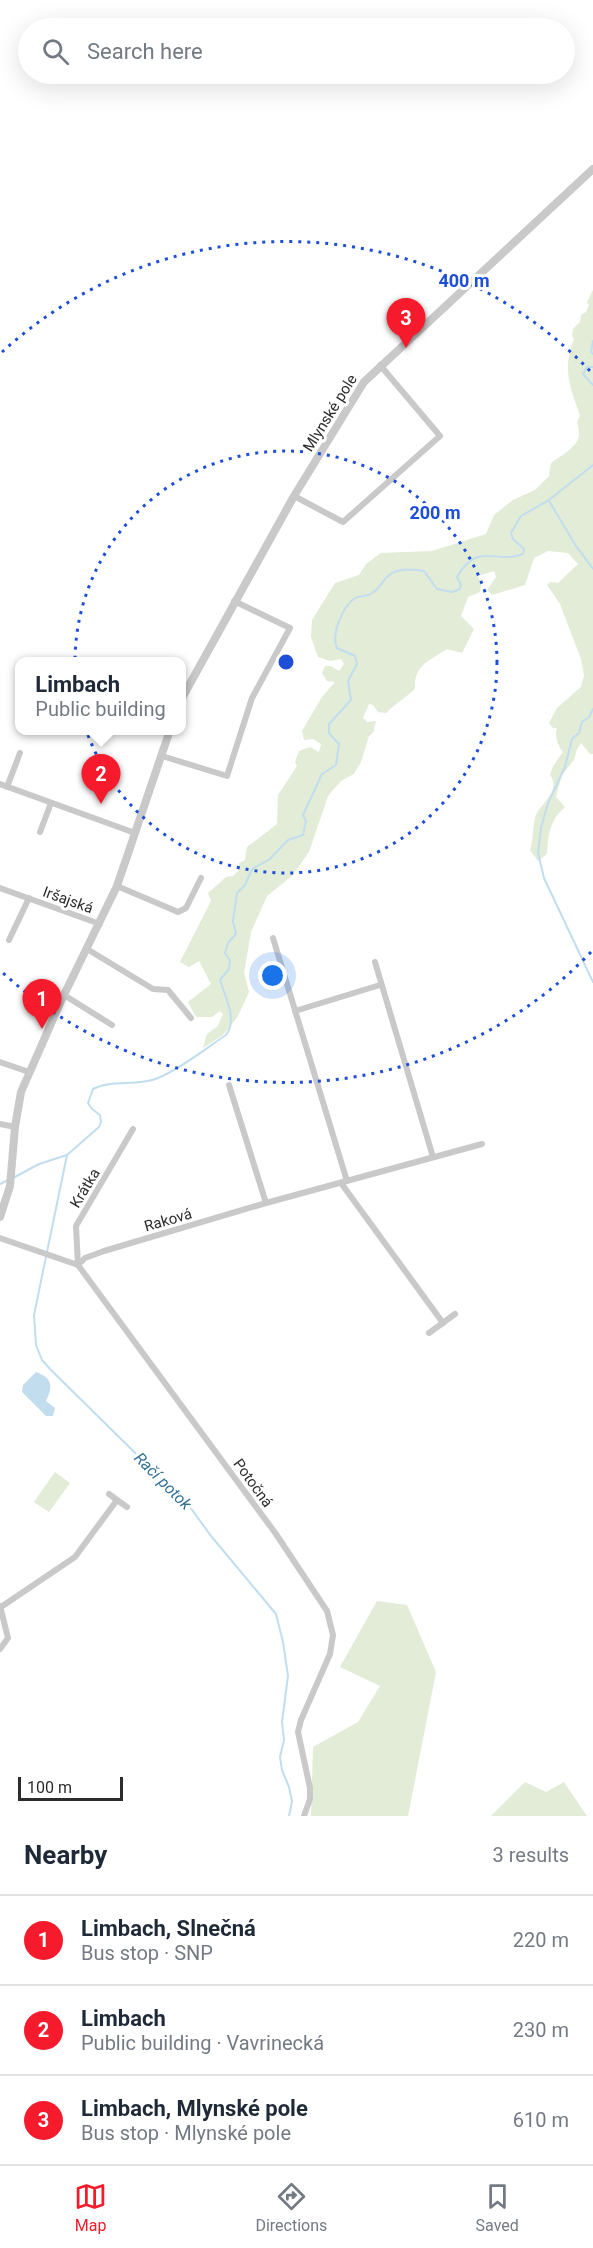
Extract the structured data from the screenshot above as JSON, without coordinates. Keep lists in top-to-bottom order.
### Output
{
  "streets": {
    "street": [
      "Mlynské pole",
      "Iršajská",
      "Krátka",
      "Raková",
      "Potočná"
    ]
  },
  "crossings": [
    ["Krátka", "Raková"],
    ["Krátka", "Potočná"],
    ["Raková", "Potočná"]
  ],
  "water": ["Račí potok"],
  "scale_bar": "100 m",
  "page": {
    "search": "Search here",
    "pins": ["3", "2", "1"],
    "popup": ["Limbach", "Public building"],
    "scale": "100 m",
    "heading": ["Nearby", "3 results"],
    "list": [
      {
        "mark": "1",
        "name": "Limbach, Slnečná",
        "note": "Bus stop · SNP",
        "value": "220 m"
      },
      {
        "mark": "2",
        "name": "Limbach",
        "note": "Public building · Vavrinecká",
        "value": "230 m"
      },
      {
        "mark": "3",
        "name": "Limbach, Mlynské pole",
        "note": "Bus stop · Mlynské pole",
        "value": "610 m"
      }
    ],
    "nav": ["Map", "Directions", "Saved"]
  },
  "rings": ["400 m", "200 m"]
}
